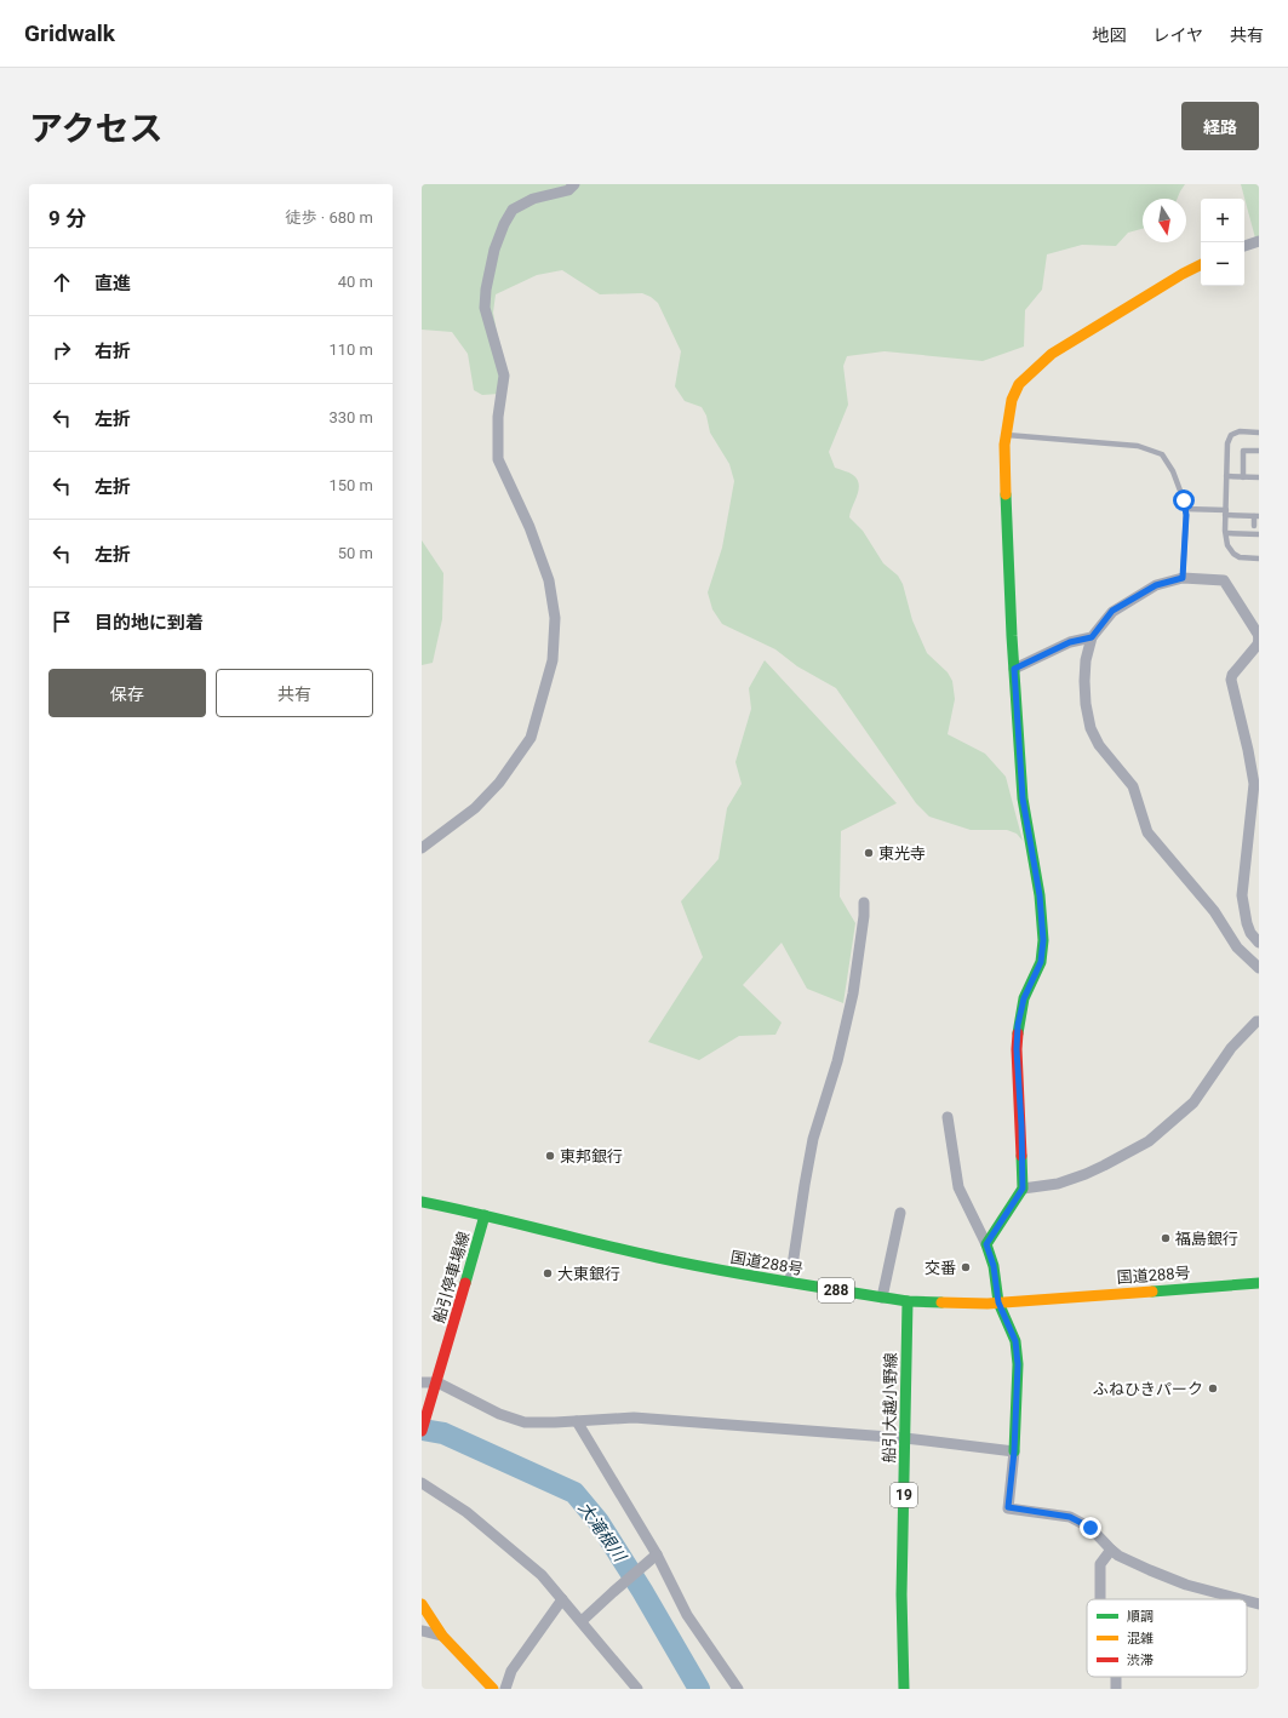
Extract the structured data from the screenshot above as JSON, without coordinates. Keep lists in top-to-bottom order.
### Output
{
  "streets": {
    "main road": [
      "国道288号",
      "船引停車場線",
      "288",
      "船引大越小野線",
      "19"
    ]
  },
  "crossings": [
    ["国道288号", "船引停車場線"],
    ["国道288号", "船引大越小野線"]
  ],
  "water": ["大滝根川"],
  "places": [
    "東光寺",
    "東邦銀行",
    "福島銀行",
    "交番",
    "大東銀行",
    "ふねひきパーク"
  ],
  "legend": ["順調", "混雑", "渋滞"],
  "north": "bottom",
  "page": {
    "header": "Gridwalk",
    "nav": ["地図", "レイヤ", "共有"],
    "title": "アクセス",
    "buttons": [
      "経路",
      ["保存", "共有"]
    ],
    "heading": ["9 分", "徒歩 · 680 m"],
    "map_buttons": ["+", "−"],
    "list": [
      ["直進", "40 m"],
      ["右折", "110 m"],
      ["左折", "330 m"],
      ["左折", "150 m"],
      ["左折", "50 m"],
      "目的地に到着"
    ]
  }
}
